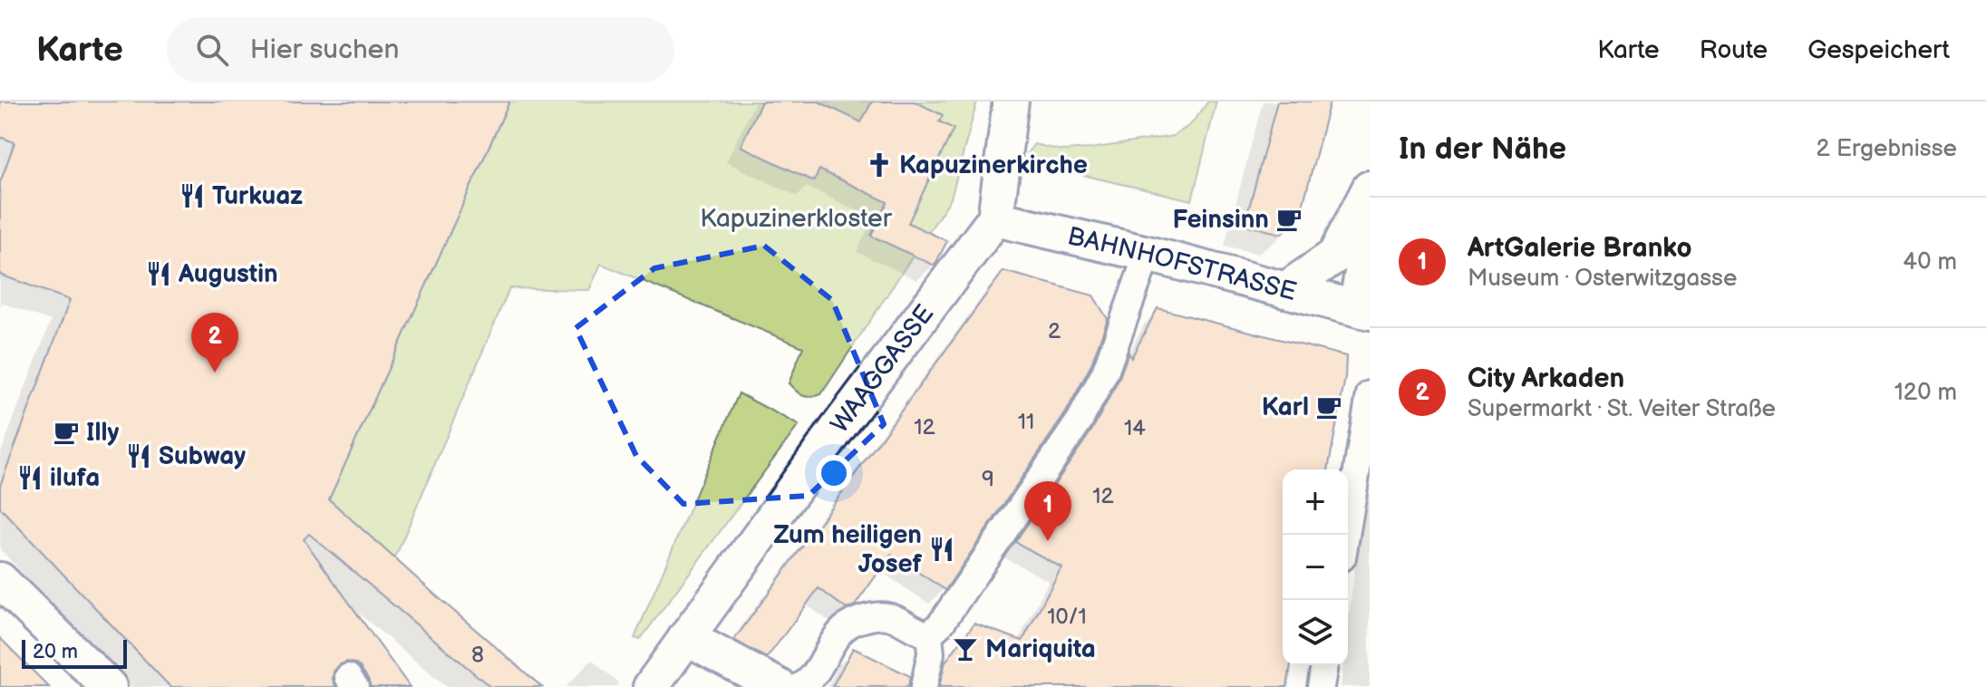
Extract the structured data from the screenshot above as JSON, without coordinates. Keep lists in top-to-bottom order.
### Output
{
  "streets": {
    "street": ["BAHNHOFSTRASSE", "WAAGGASSE"]
  },
  "crossings": [
    ["BAHNHOFSTRASSE", "WAAGGASSE"]
  ],
  "parks": ["Kapuzinerkloster"],
  "places": {
    "church": ["Kapuzinerkirche"],
    "restaurant": [
      "Turkuaz",
      "Augustin",
      "Subway",
      "ilufa",
      "Zum heiligen Josef"
    ],
    "cafe": ["Feinsinn", "Karl", "Illy"],
    "bar": ["Mariquita"]
  },
  "house_numbers": [
    "2",
    "11",
    "12",
    "14",
    "9",
    "12",
    "10/1",
    "8"
  ],
  "scale_bar": "20 m",
  "page": {
    "header": "Karte",
    "search": "Hier suchen",
    "nav": ["Karte", "Route", "Gespeichert"],
    "heading": ["In der Nähe", "2 Ergebnisse"],
    "list": [
      {
        "mark": "1",
        "name": "ArtGalerie Branko",
        "note": "Museum · Osterwitzgasse",
        "value": "40 m"
      },
      {
        "mark": "2",
        "name": "City Arkaden",
        "note": "Supermarkt · St. Veiter Straße",
        "value": "120 m"
      }
    ],
    "pins": ["2", "1"],
    "map_buttons": ["+", "−"],
    "scale": "20 m"
  }
}
